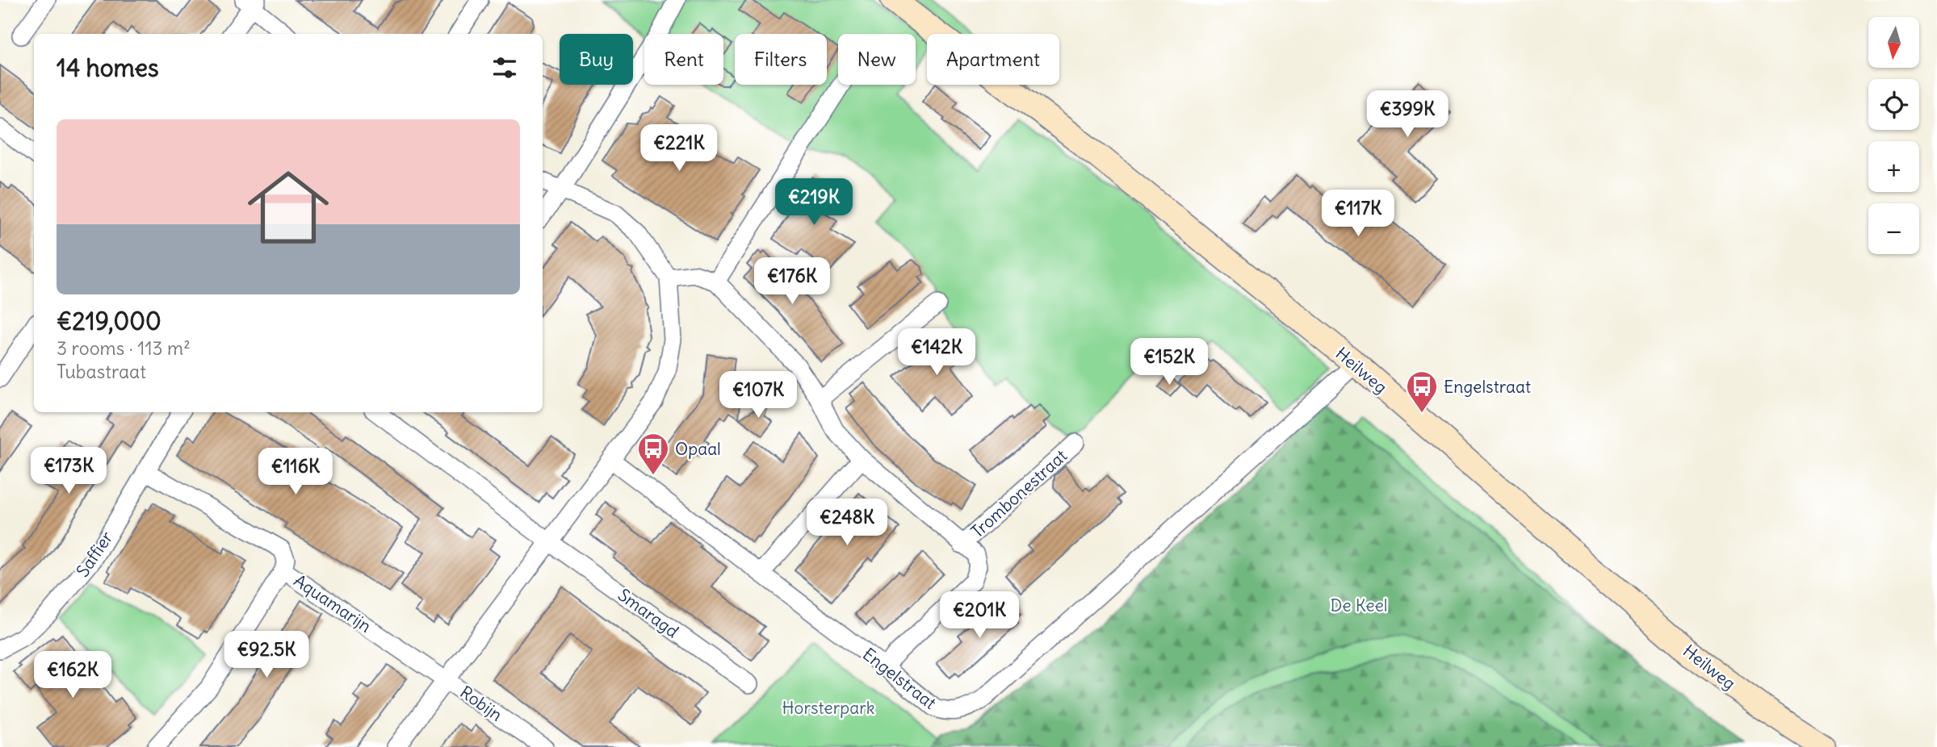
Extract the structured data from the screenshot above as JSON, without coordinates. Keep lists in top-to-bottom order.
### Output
{
  "streets": {
    "street": [
      "Heilweg",
      "Trombonestraat",
      "Saffier",
      "Aquamarijn",
      "Smaragd",
      "Engelstraat",
      "Robijn"
    ]
  },
  "crossings": [
    ["Heilweg", "Engelstraat"],
    ["Saffier", "Aquamarijn"],
    ["Aquamarijn", "Robijn"]
  ],
  "parks": ["De Keel", "Horsterpark"],
  "places": {
    "bus stop": ["Engelstraat", "Opaal"]
  },
  "north": "bottom",
  "page": {
    "map_buttons": ["+", "−"],
    "chip": [
      "Buy",
      "Rent",
      "Filters",
      "New",
      "Apartment"
    ],
    "heading": "14 homes",
    "price": [
      "€399K",
      "€221K",
      "€219K",
      "€117K",
      "€176K",
      "€142K",
      "€152K",
      "€107K",
      "€173K",
      "€116K",
      "€248K",
      "€201K",
      "€92.5K",
      "€162K"
    ],
    "list": [
      {
        "name": "€219,000",
        "note": "3 rooms · 113 m² · Tubastraat"
      }
    ]
  }
}
